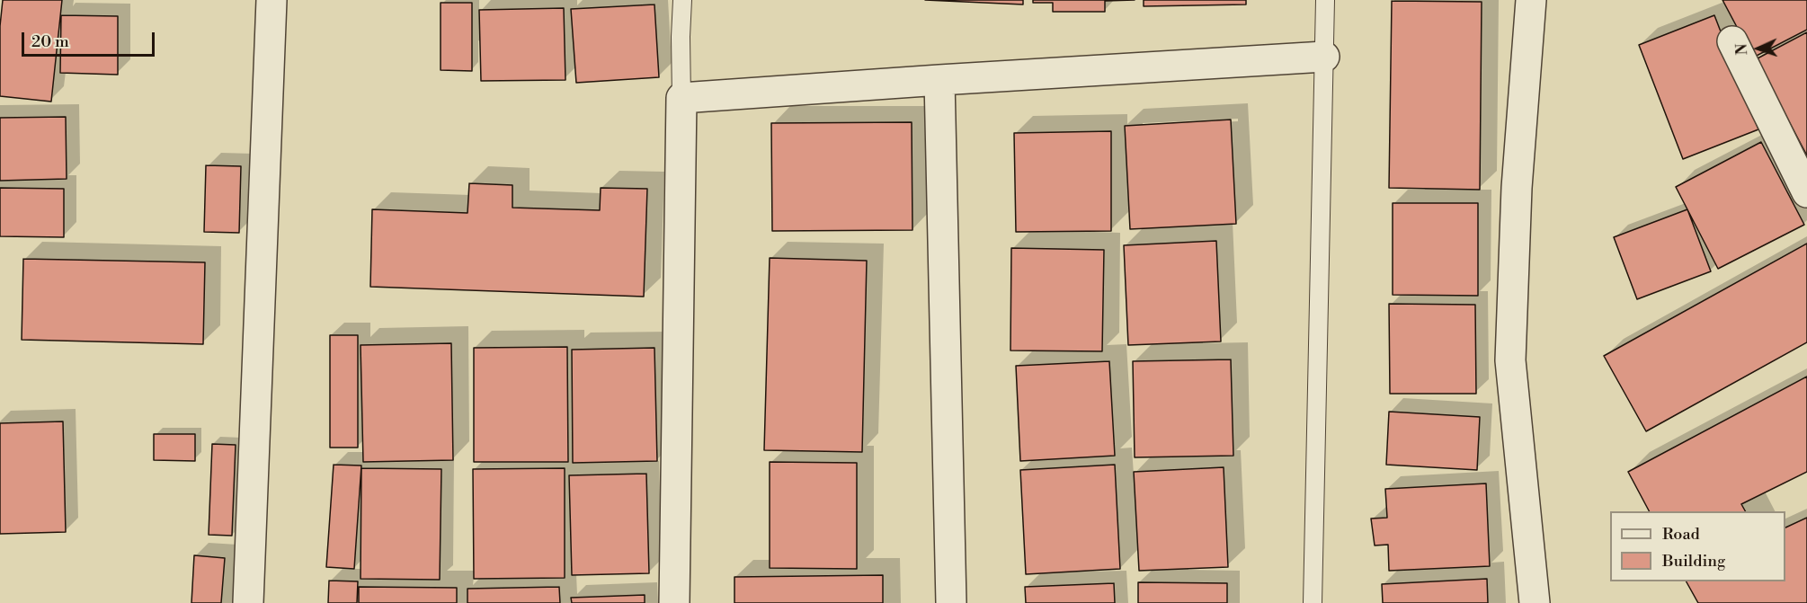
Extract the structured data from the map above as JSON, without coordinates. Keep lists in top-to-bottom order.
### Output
{
  "legend": ["Road", "Building"],
  "scale_bar": "20 m",
  "north": "left"
}
